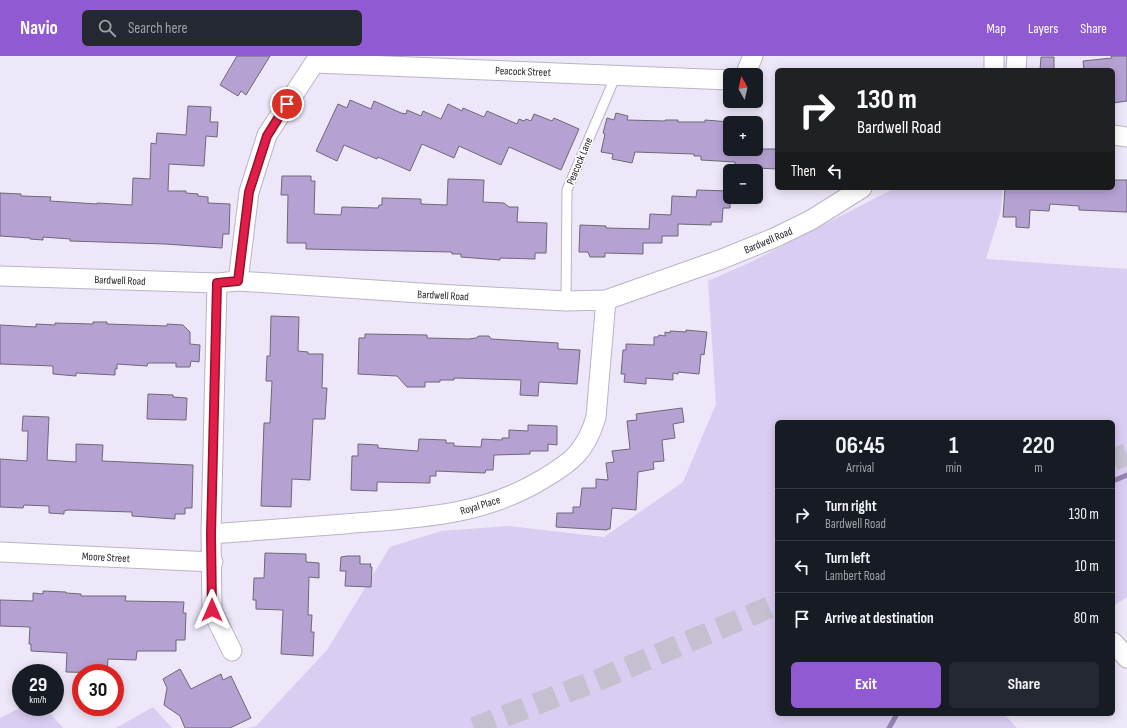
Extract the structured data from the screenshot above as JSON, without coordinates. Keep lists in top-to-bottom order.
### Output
{
  "streets": {
    "street": [
      "Peacock Street",
      "Bardwell Road",
      "Royal Place",
      "Moore Street"
    ],
    "lane": ["Peacock Lane"]
  },
  "crossings": [
    ["Peacock Street", "Peacock Lane"],
    ["Peacock Lane", "Bardwell Road"],
    ["Bardwell Road", "Royal Place"]
  ],
  "north": "top",
  "page": {
    "header": "Navio",
    "search": "Search here",
    "nav": ["Map", "Layers", "Share"],
    "map_buttons": ["+", "−"],
    "turn": ["130 m", "Bardwell Road"],
    "then": "Then",
    "eta": [
      "06:45",
      "Arrival",
      "1",
      "min",
      "220",
      "m"
    ],
    "list": [
      {
        "name": "Turn right",
        "note": "Bardwell Road",
        "value": "130 m"
      },
      {
        "name": "Turn left",
        "note": "Lambert Road",
        "value": "10 m"
      },
      {
        "name": "Arrive at destination",
        "value": "80 m"
      }
    ],
    "buttons": ["Exit", "Share"],
    "speed": "29 km/h",
    "limit": "30"
  }
}
